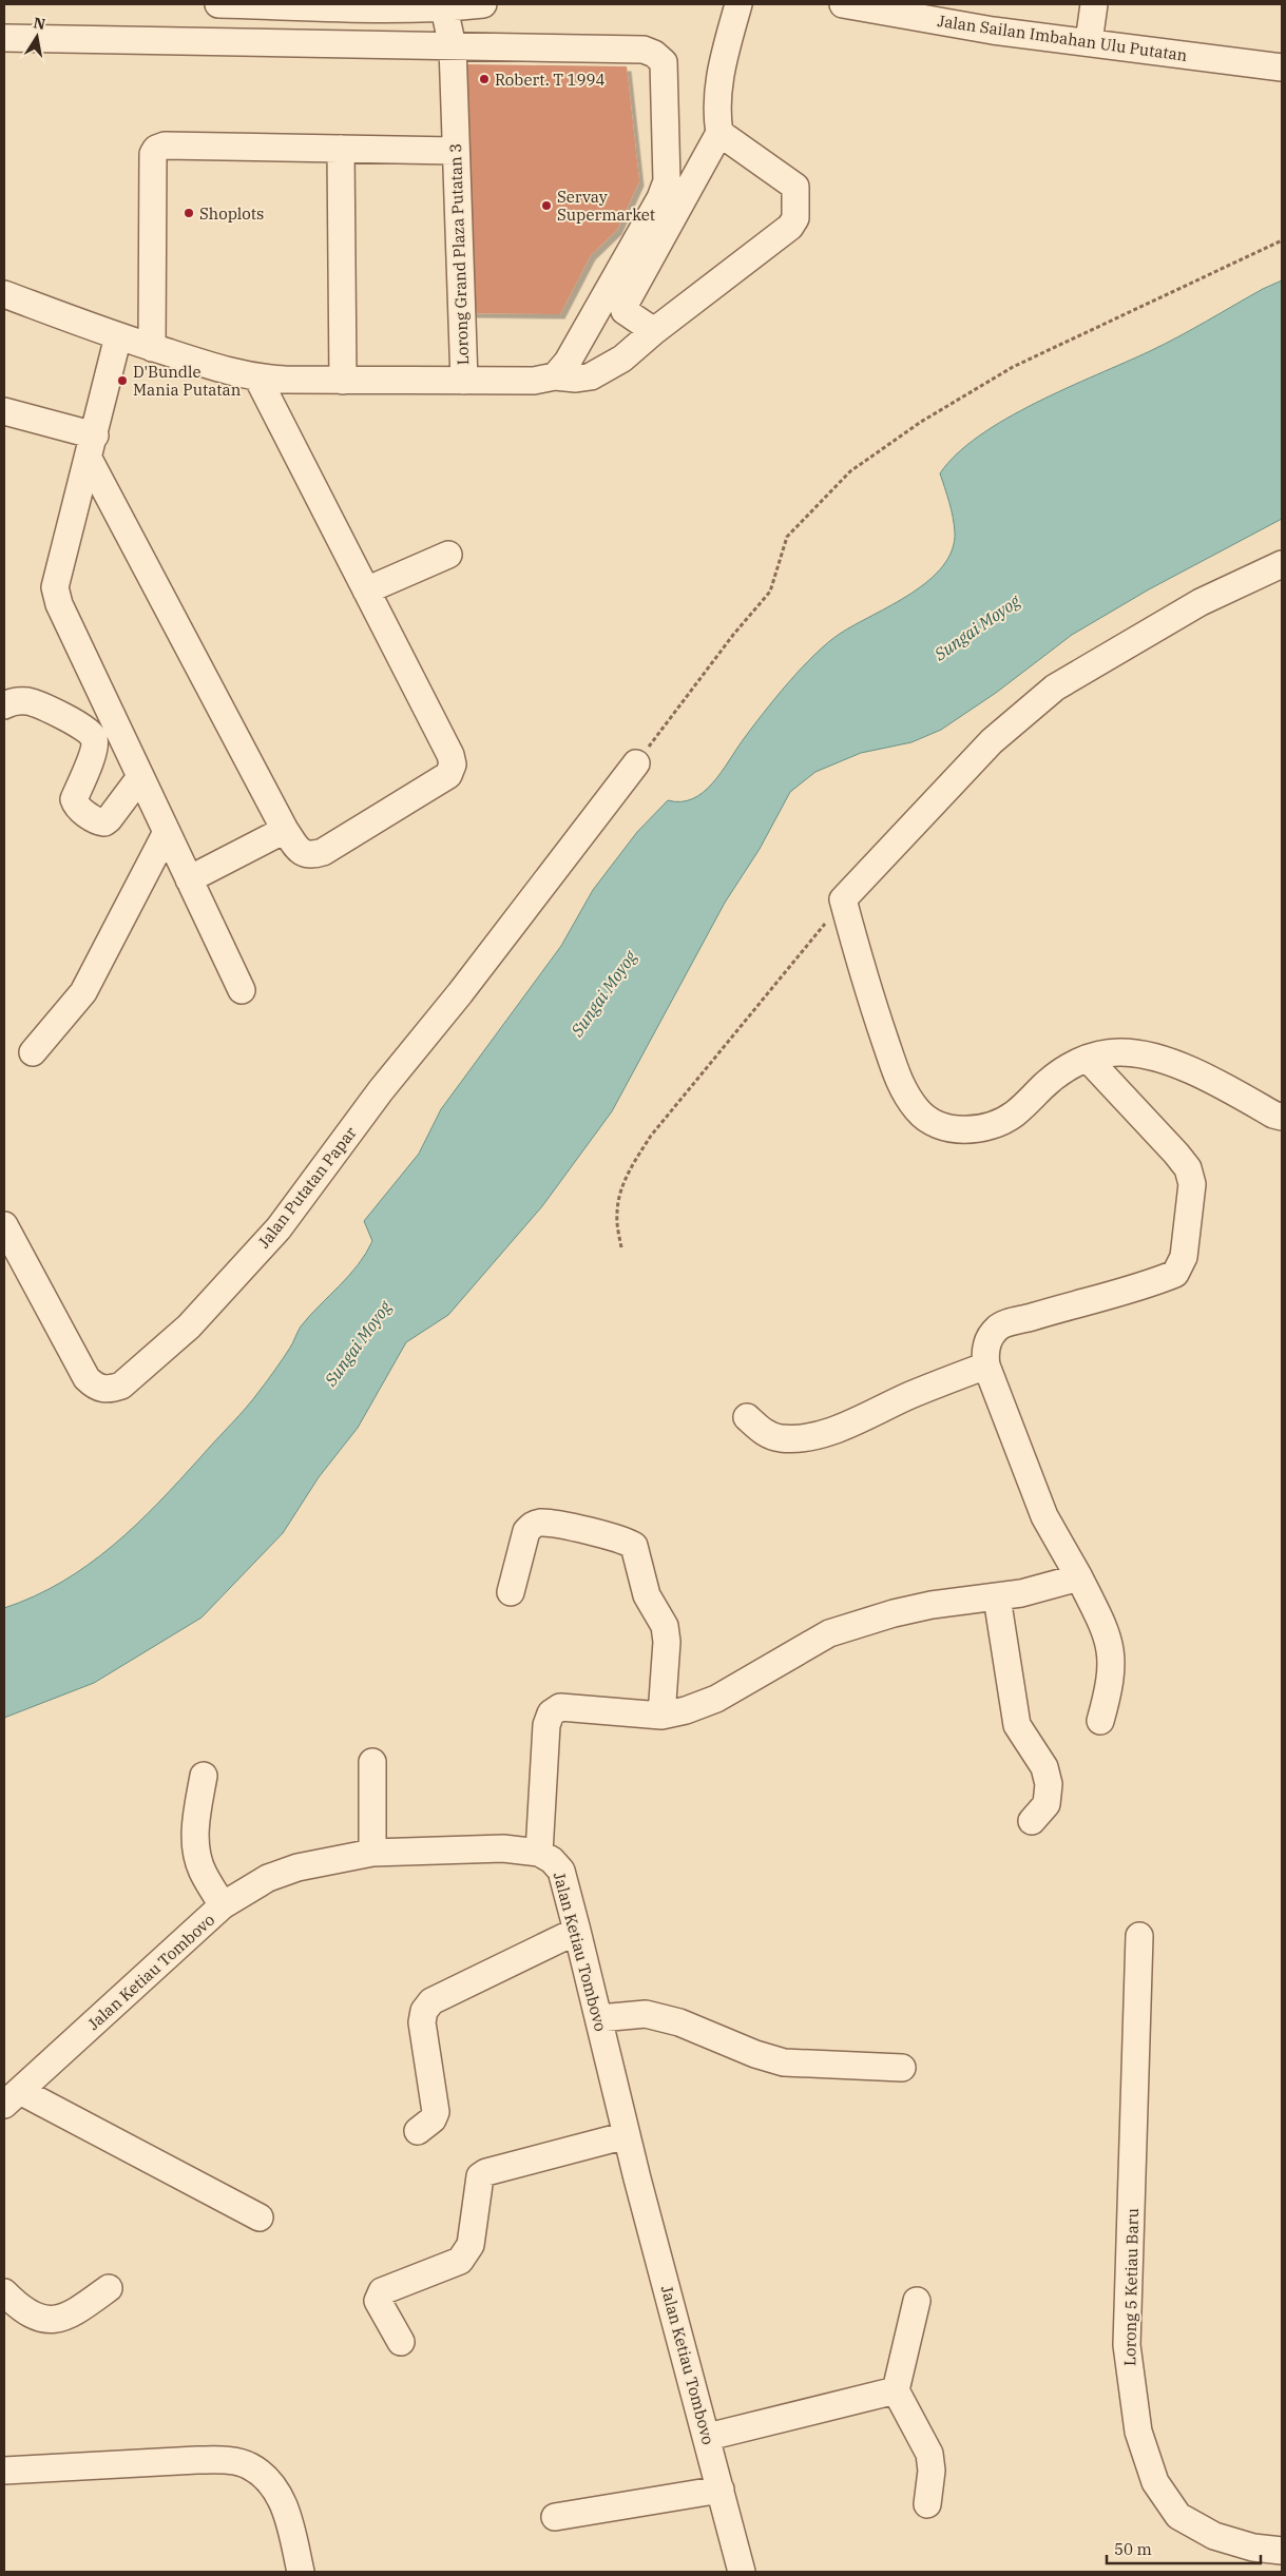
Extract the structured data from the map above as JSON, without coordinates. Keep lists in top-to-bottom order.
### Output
{
  "streets": {
    "street": [
      "Jalan Sailan Imbahan Ulu Putatan",
      "Lorong Grand Plaza Putatan 3",
      "Jalan Putatan Papar",
      "Jalan Ketiau Tombovo",
      "Lorong 5 Ketiau Baru"
    ]
  },
  "water": ["Sungai Moyog"],
  "places": [
    "Robert. T 1994",
    "Servay Supermarket",
    "Shoplots",
    "D'Bundle Mania Putatan"
  ],
  "scale_bar": "50 m",
  "north": "top"
}
